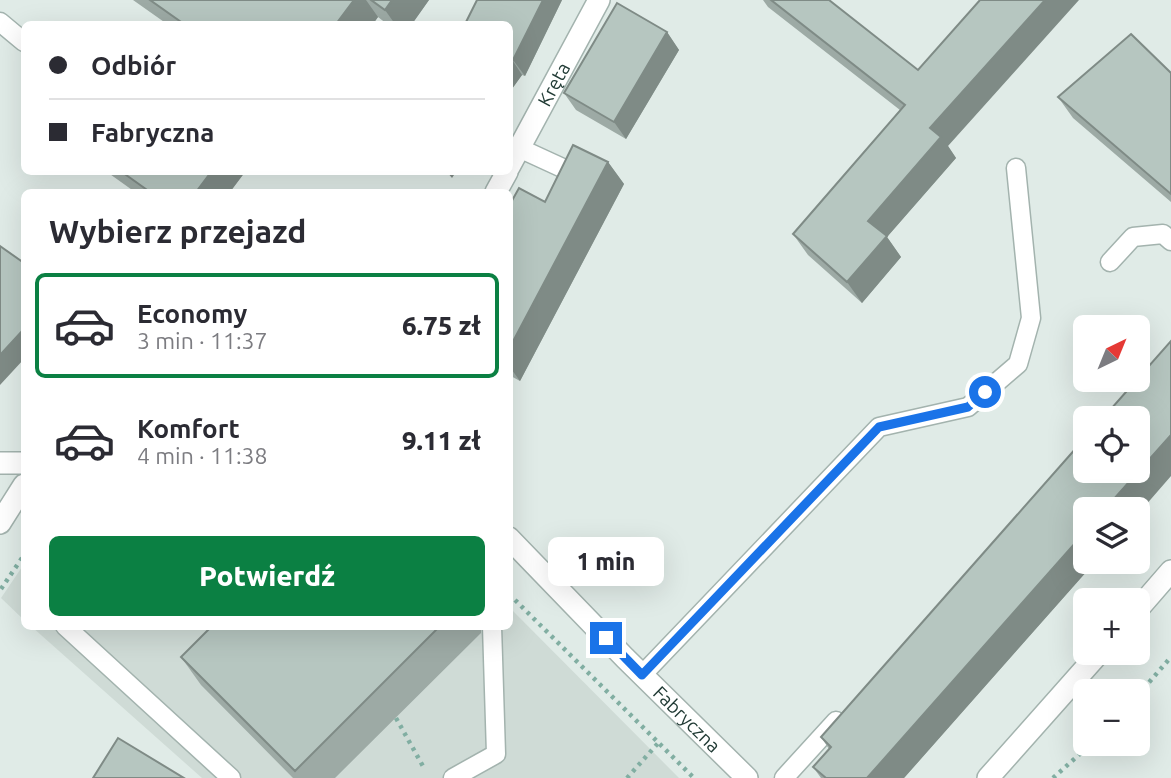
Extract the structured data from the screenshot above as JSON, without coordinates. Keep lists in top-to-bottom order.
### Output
{
  "streets": {
    "street": ["Kręta", "Fabryczna"]
  },
  "north": "top right",
  "page": {
    "banner": ["Odbiór", "Fabryczna"],
    "heading": "Wybierz przejazd",
    "list": [
      {
        "name": "Economy",
        "note": "3 min · 11:37",
        "value": "6.75 zł"
      },
      {
        "name": "Komfort",
        "note": "4 min · 11:38",
        "value": "9.11 zł"
      }
    ],
    "map_buttons": ["+", "−"],
    "buttons": "Potwierdź",
    "bubble": "1 min"
  }
}
